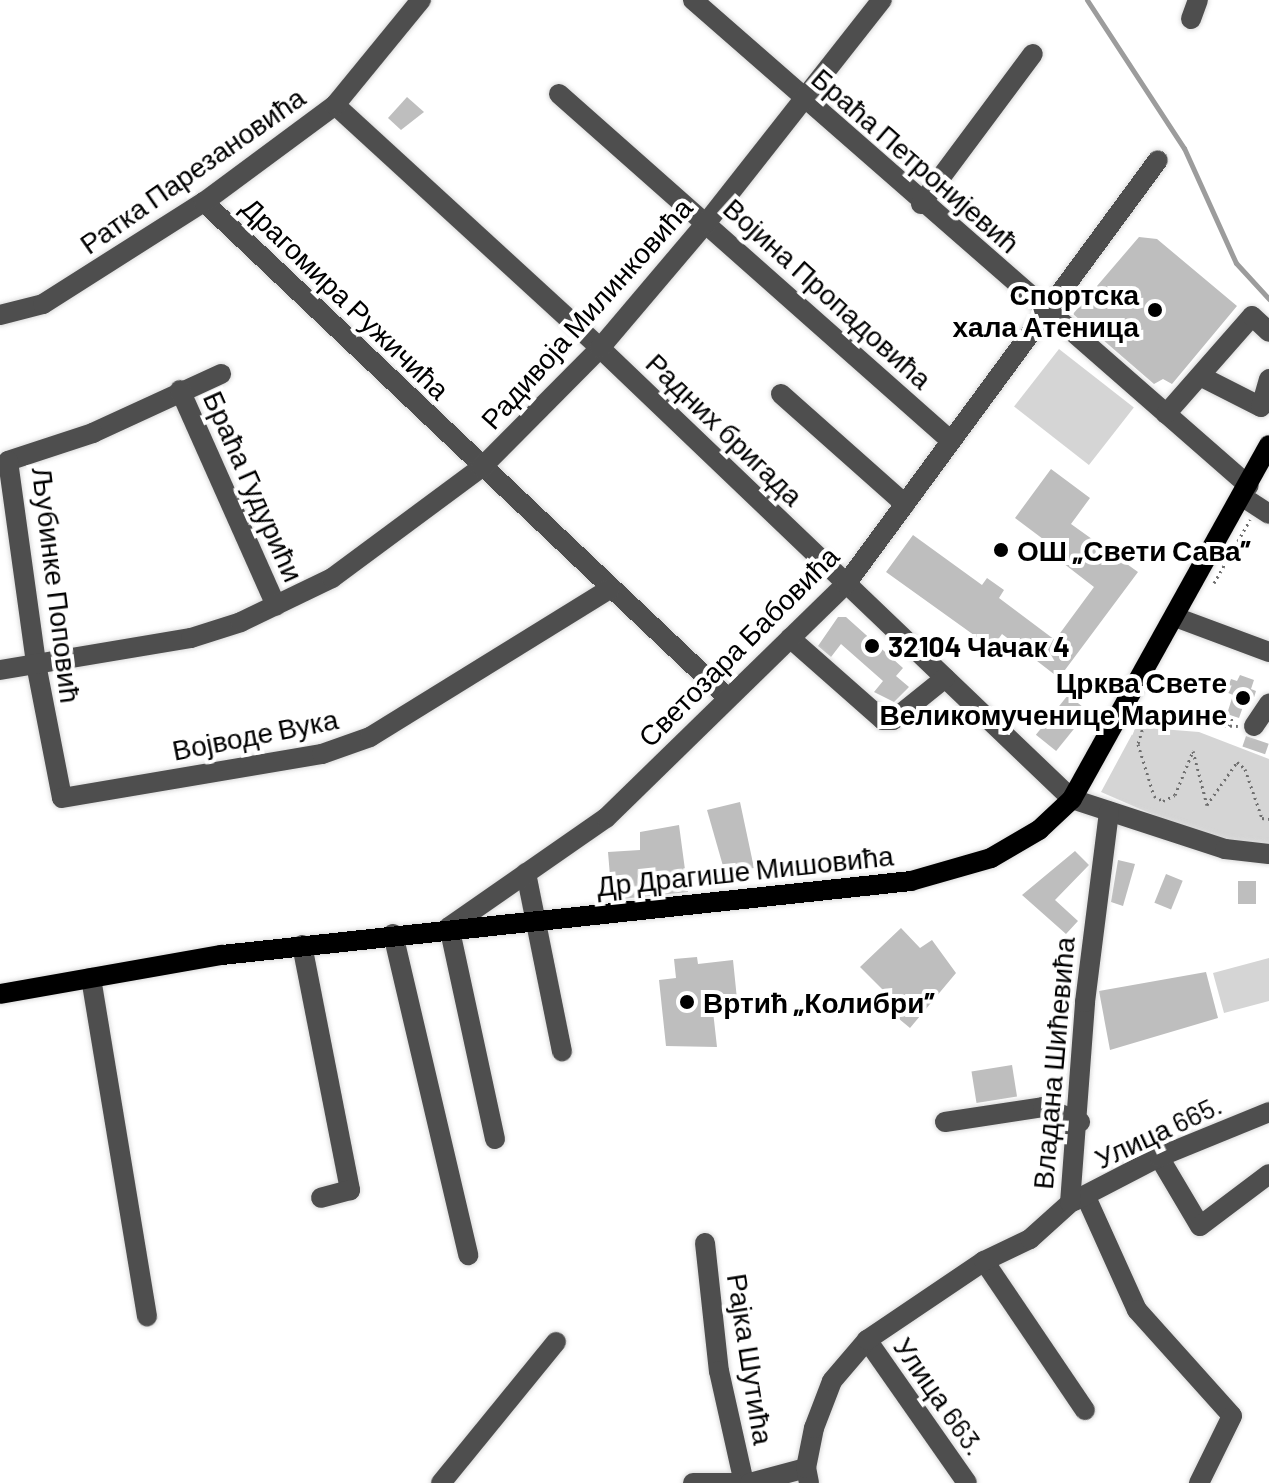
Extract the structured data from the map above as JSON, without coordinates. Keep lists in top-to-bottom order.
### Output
{
  "streets": {
    "main road": ["Др Драгише Мишовића"],
    "street": [
      "Браћа Петронијевић",
      "Ратка Парезановића",
      "Војина Пропадовића",
      "Драгомира Ружичића",
      "Радивоја Милинковића",
      "Радних бригада",
      "Браћа Гудурићи",
      "Љубинке Поповић",
      "Светозара Бабовића",
      "Војводе Вука",
      "Владана Шићевића",
      "Улица 665.",
      "Рајка Шутића",
      "Улица 663."
    ]
  },
  "crossings": [
    ["Браћа Петронијевић", "Радивоја Милинковића"],
    ["Браћа Петронијевић", "Светозара Бабовића"],
    ["Браћа Петронијевић", "Др Драгише Мишовића"],
    ["Ратка Парезановића", "Драгомира Ружичића"],
    ["Ратка Парезановића", "Радних бригада"],
    ["Војина Пропадовића", "Радивоја Милинковића"],
    ["Војина Пропадовића", "Светозара Бабовића"],
    ["Драгомира Ружичића", "Радивоја Милинковића"],
    ["Драгомира Ружичића", "Светозара Бабовића"],
    ["Драгомира Ружичића", "Војводе Вука"],
    ["Радивоја Милинковића", "Радних бригада"],
    ["Радивоја Милинковића", "Браћа Гудурићи"],
    ["Радивоја Милинковића", "Љубинке Поповић"],
    ["Радних бригада", "Светозара Бабовића"],
    ["Радних бригада", "Др Драгише Мишовића"],
    ["Браћа Гудурићи", "Љубинке Поповић"],
    ["Љубинке Поповић", "Војводе Вука"],
    ["Светозара Бабовића", "Др Драгише Мишовића"],
    ["Владана Шићевића", "Улица 665."],
    ["Владана Шићевића", "Улица 663."]
  ],
  "places": [
    "Спортска хала Атеница",
    "ОШ „Свети Сава”",
    "32104 Чачак 4",
    "Црква Свете Великомученице Марине",
    "Вртић „Колибри”"
  ]
}
